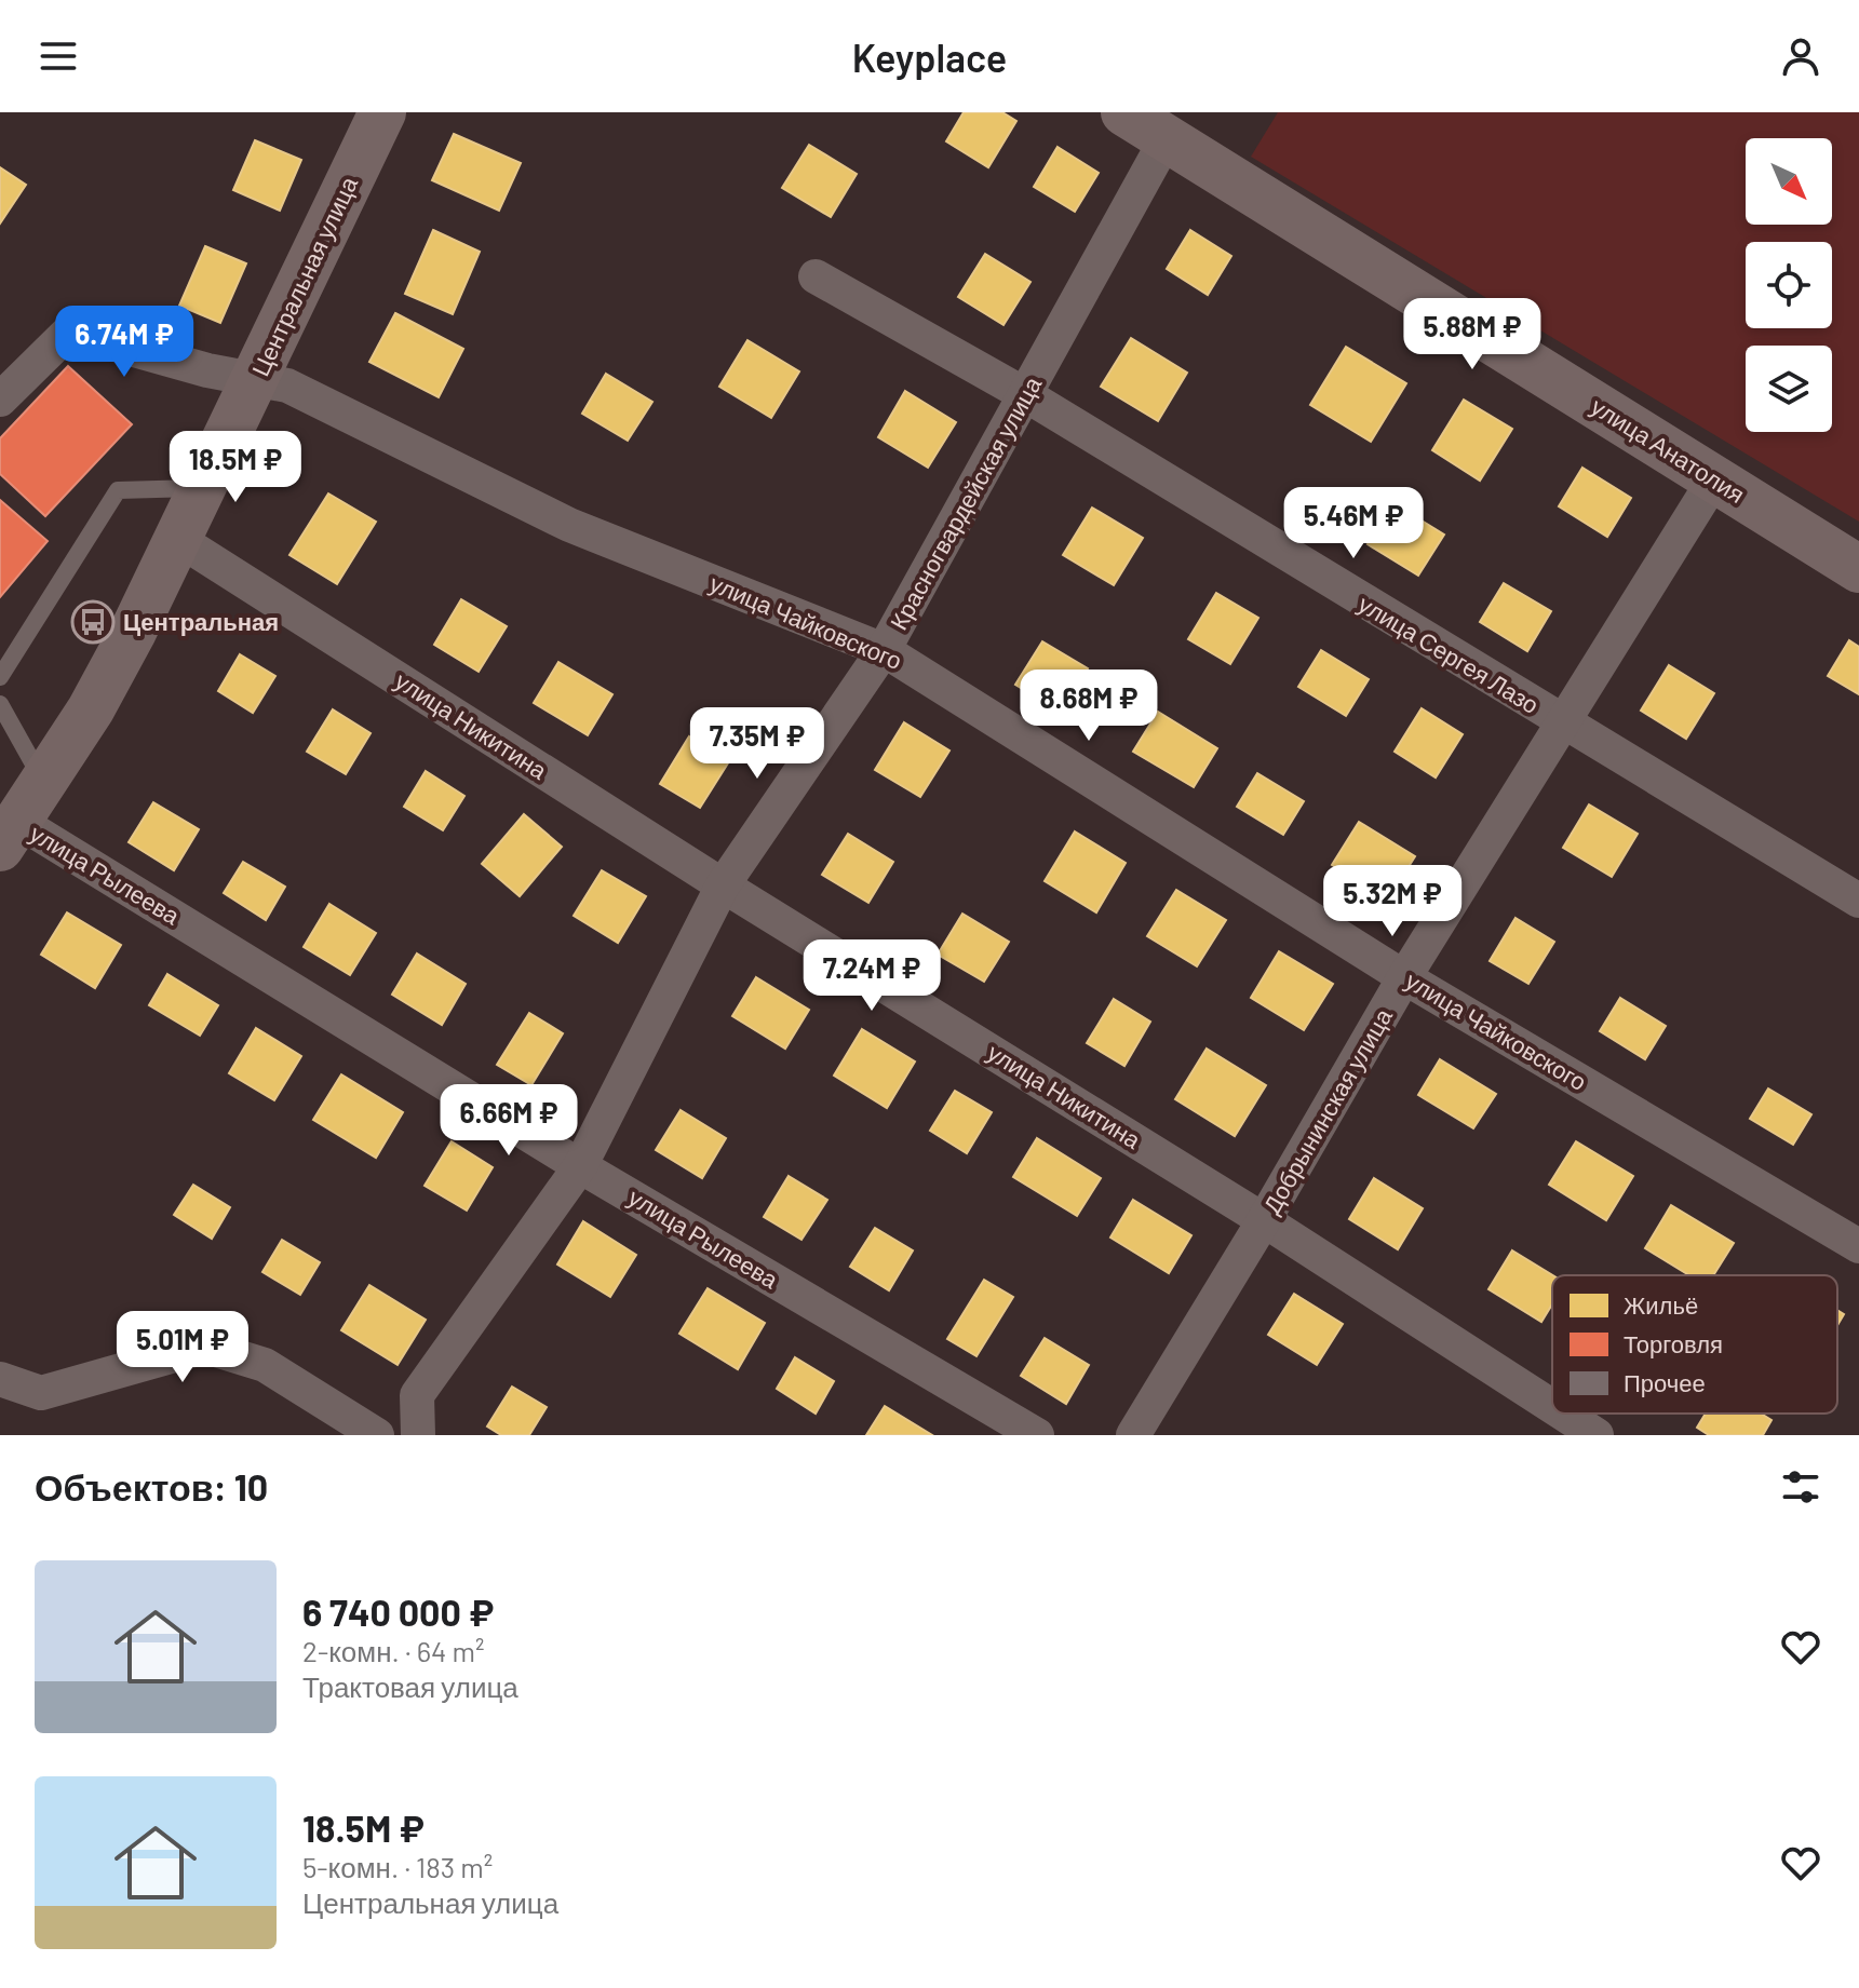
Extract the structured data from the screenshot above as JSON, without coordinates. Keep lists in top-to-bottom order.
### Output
{
  "streets": {
    "street": [
      "Центральная улица",
      "улица Анатолия",
      "Красногвардейская улица",
      "улица Чайковского",
      "улица Сергея Лазо",
      "улица Никитина",
      "улица Рылеева",
      "Добрынинская улица"
    ]
  },
  "crossings": [
    ["Центральная улица", "улица Чайковского"],
    ["Центральная улица", "улица Никитина"],
    ["Центральная улица", "улица Рылеева"],
    ["улица Анатолия", "Красногвардейская улица"],
    ["улица Анатолия", "Добрынинская улица"],
    ["Красногвардейская улица", "улица Чайковского"],
    ["Красногвардейская улица", "улица Сергея Лазо"],
    ["Красногвардейская улица", "улица Никитина"],
    ["Красногвардейская улица", "улица Рылеева"],
    ["улица Чайковского", "Добрынинская улица"],
    ["улица Сергея Лазо", "Добрынинская улица"],
    ["улица Никитина", "Добрынинская улица"]
  ],
  "places": {
    "bus stop": ["Центральная"]
  },
  "legend": ["Жильё", "Торговля", "Прочее"],
  "north": "bottom right",
  "page": {
    "header": "Keyplace",
    "price": [
      "5.88M ₽",
      "6.74M ₽",
      "18.5M ₽",
      "5.46M ₽",
      "8.68M ₽",
      "7.35M ₽",
      "5.32M ₽",
      "7.24M ₽",
      "6.66M ₽",
      "5.01M ₽"
    ],
    "heading": "Объектов: 10",
    "list": [
      {
        "name": "6 740 000 ₽",
        "note": "2-комн. · 64 m² · Трактовая улица"
      },
      {
        "name": "18.5M ₽",
        "note": "5-комн. · 183 m² · Центральная улица"
      }
    ]
  }
}
